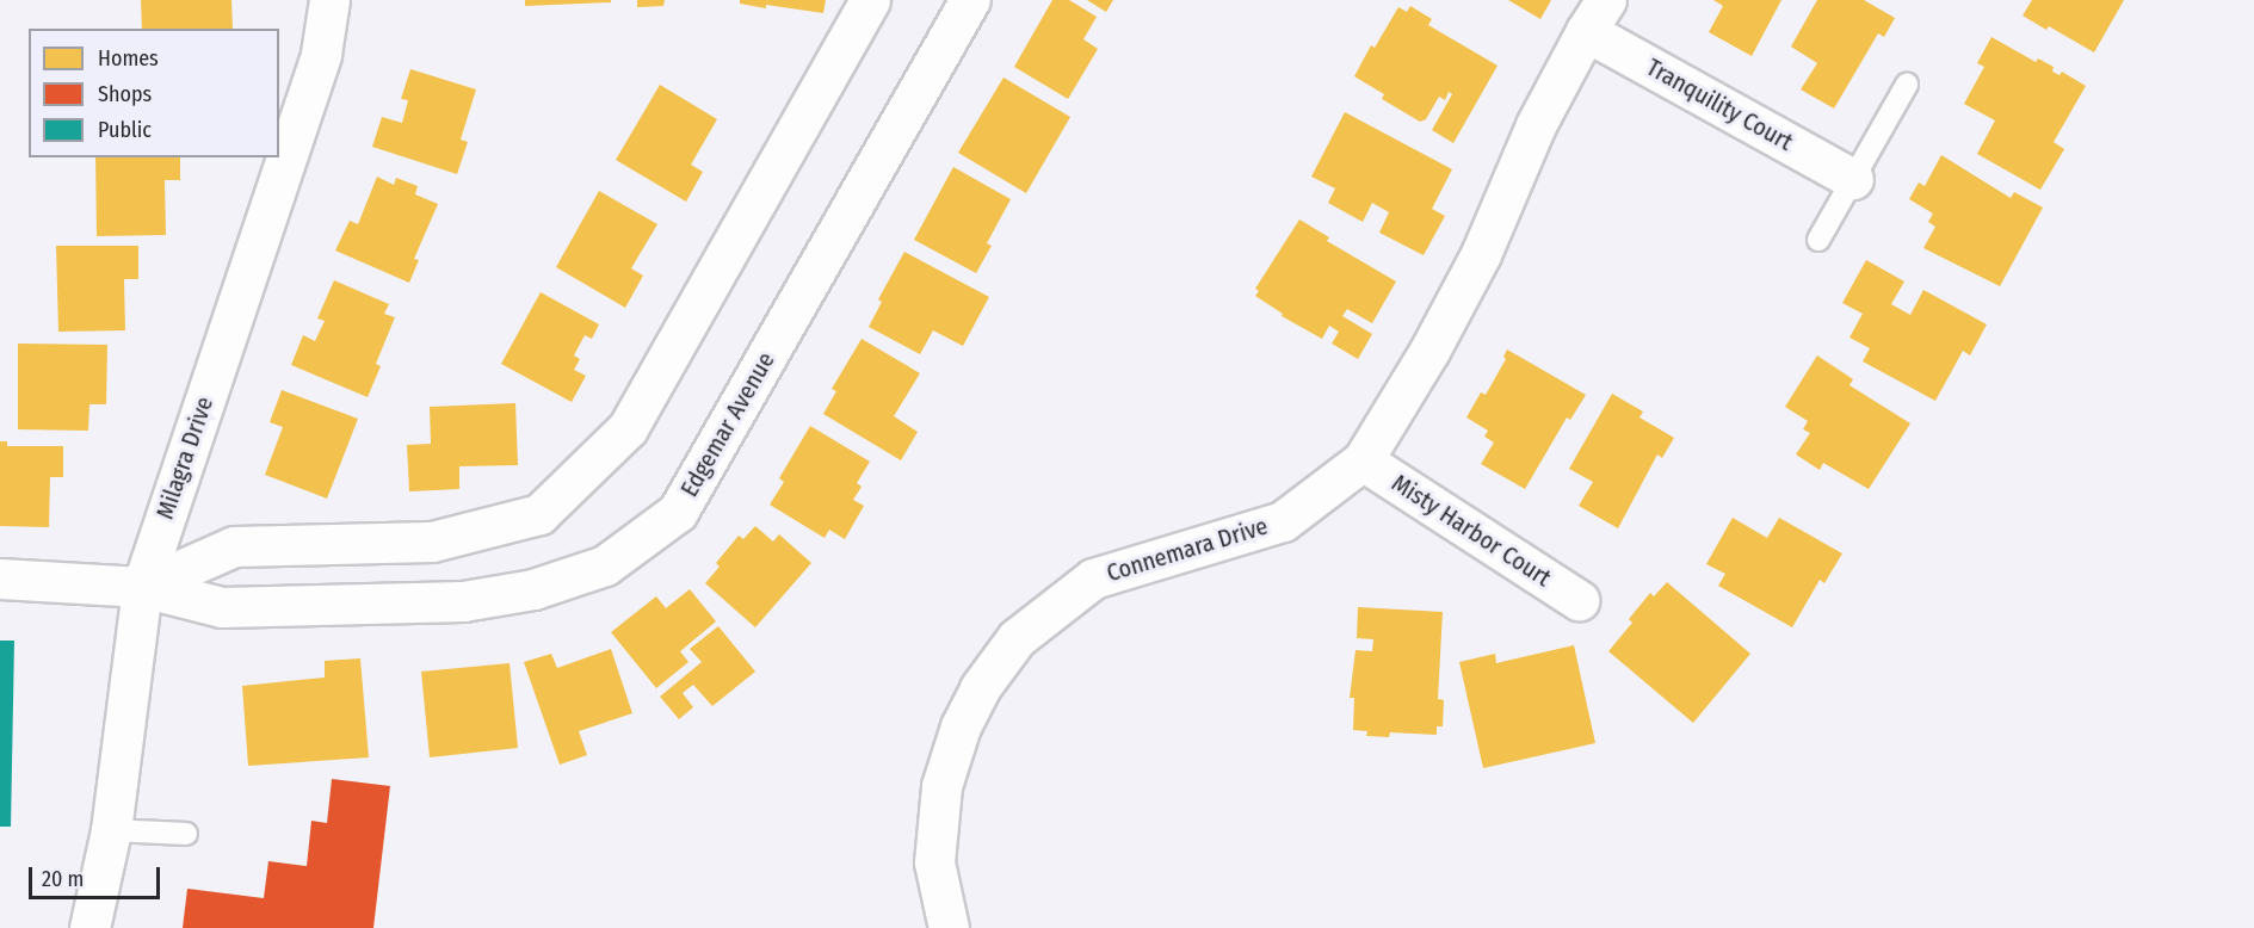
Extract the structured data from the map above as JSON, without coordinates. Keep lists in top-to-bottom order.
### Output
{
  "streets": {
    "street": [
      "Tranquility Court",
      "Edgemar Avenue",
      "Milagra Drive",
      "Misty Harbor Court",
      "Connemara Drive"
    ]
  },
  "crossings": [
    ["Tranquility Court", "Connemara Drive"],
    ["Edgemar Avenue", "Milagra Drive"],
    ["Misty Harbor Court", "Connemara Drive"]
  ],
  "legend": ["Homes", "Shops", "Public"],
  "scale_bar": "20 m"
}
